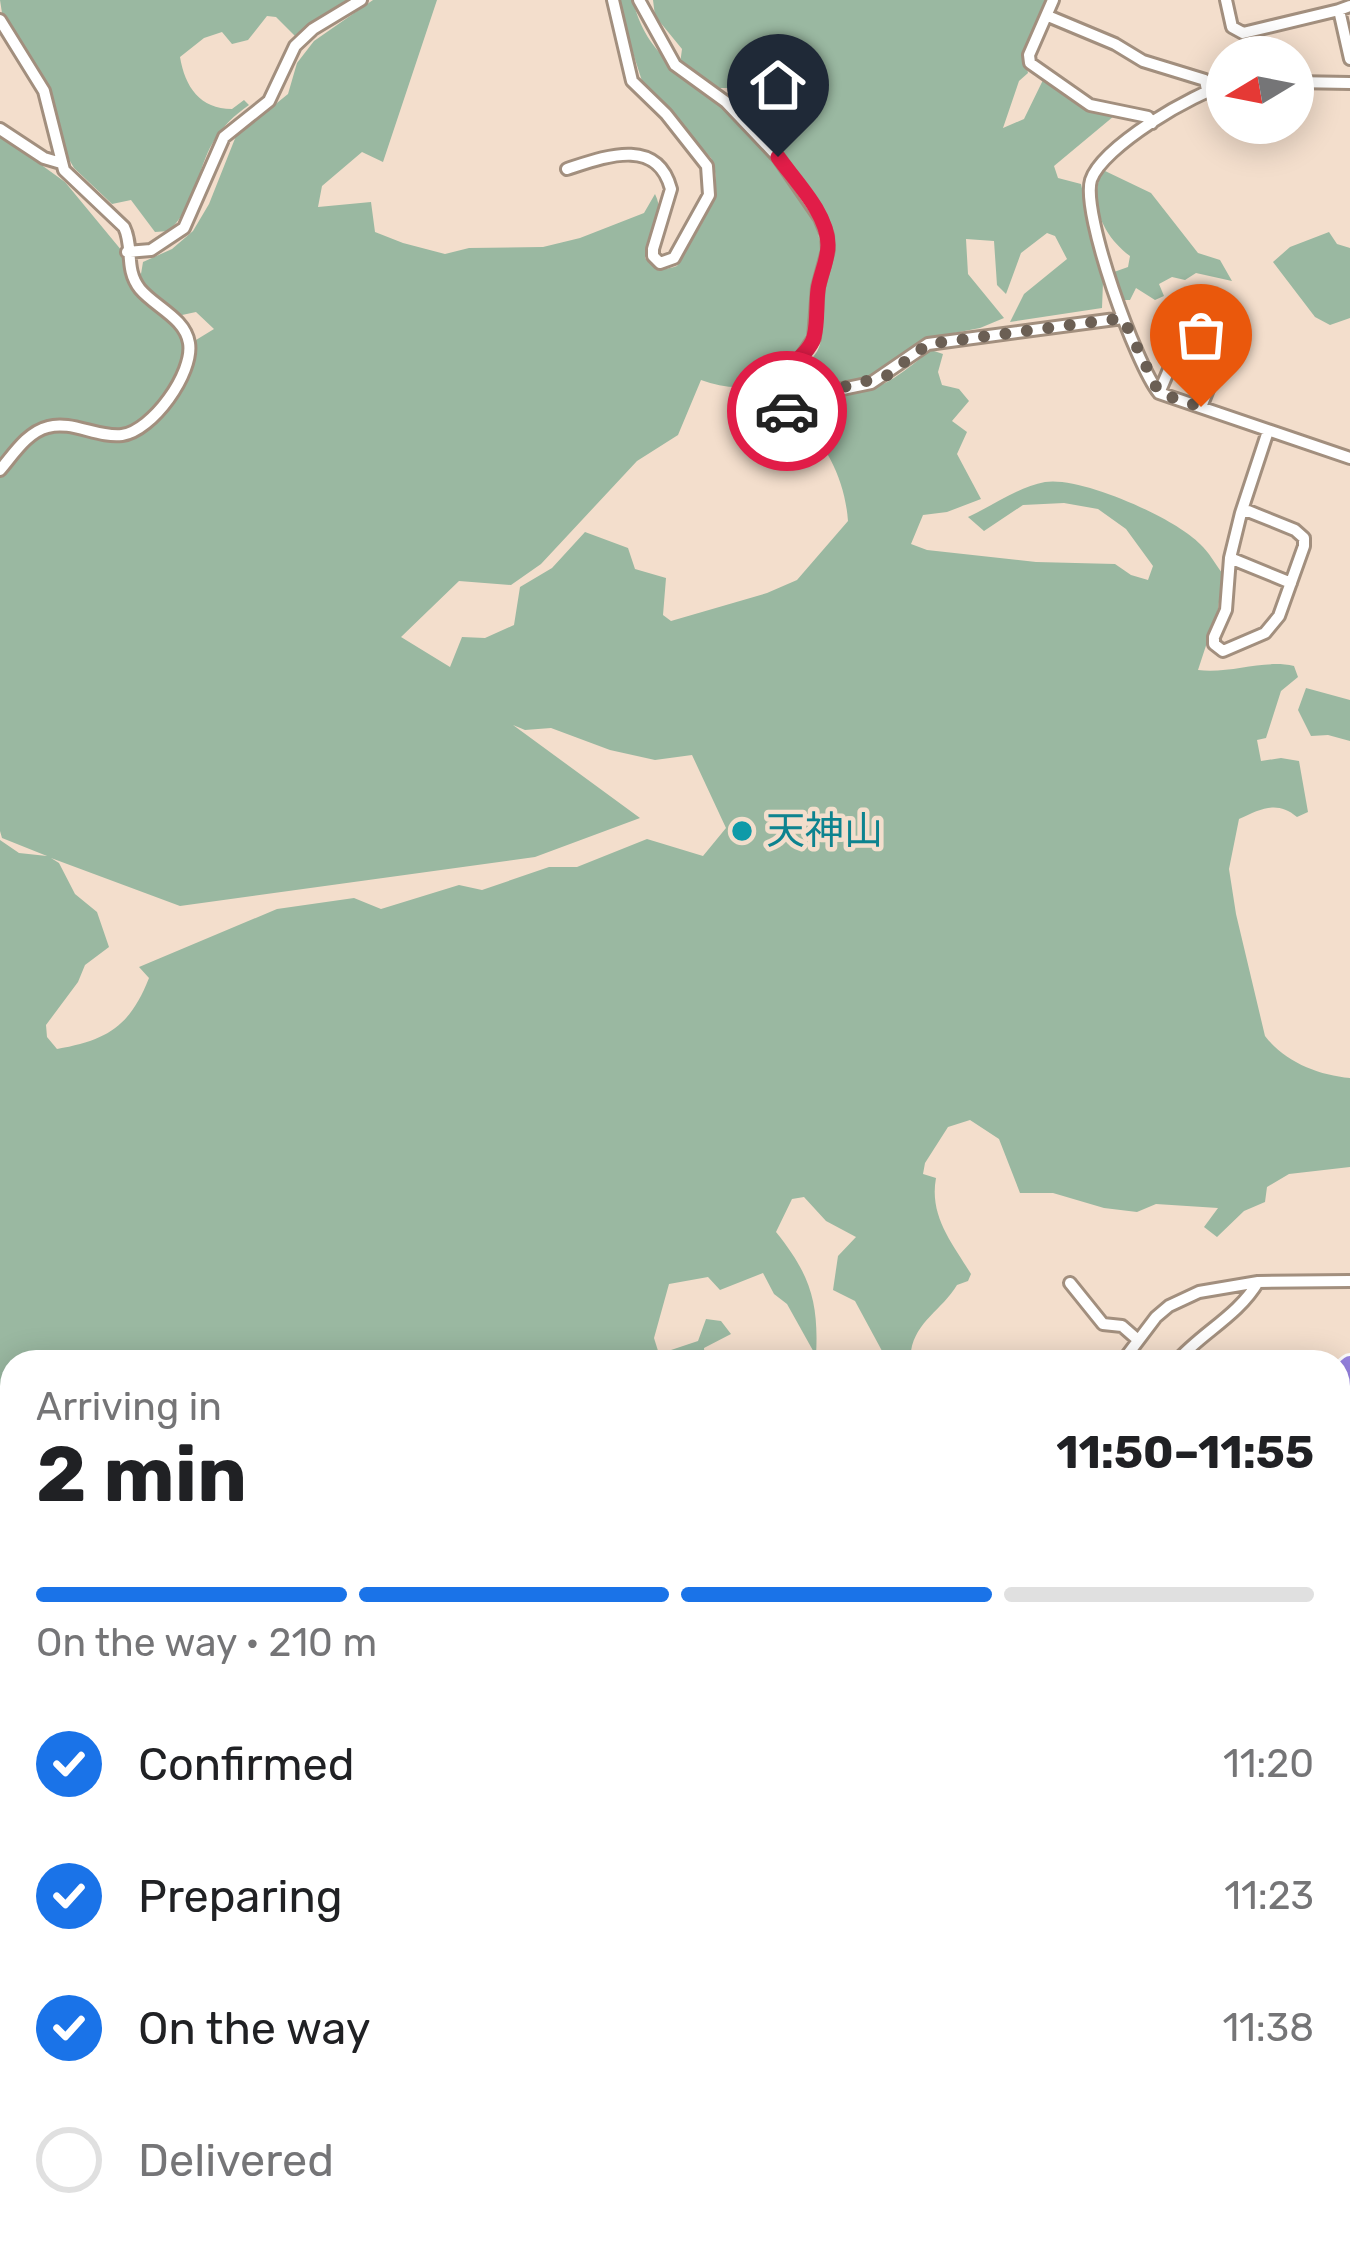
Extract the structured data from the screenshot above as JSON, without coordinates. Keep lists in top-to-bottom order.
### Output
{
  "places": ["天神山"],
  "north": "left",
  "page": {
    "heading": ["2 min", "Arriving in", "11:50–11:55"],
    "bar": "On the way · 210 m",
    "list": [
      ["Confirmed", "11:20"],
      ["Preparing", "11:23"],
      ["On the way", "11:38"],
      "Delivered"
    ]
  }
}
